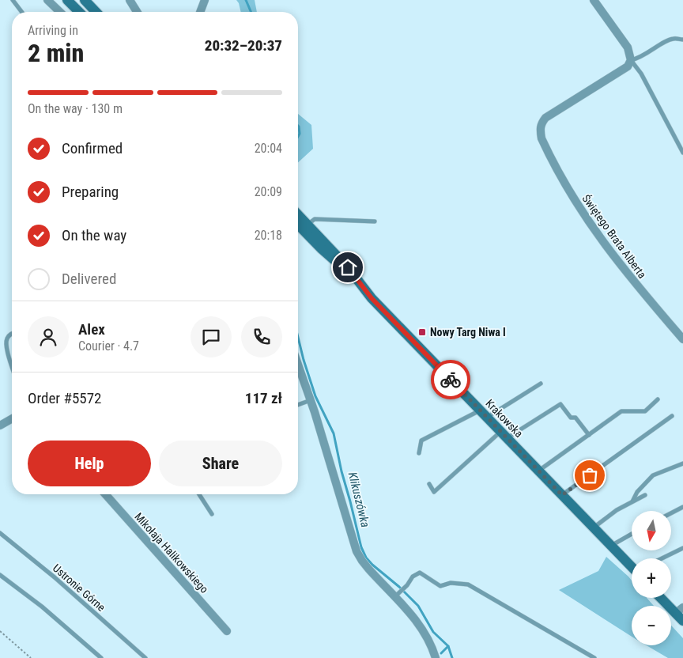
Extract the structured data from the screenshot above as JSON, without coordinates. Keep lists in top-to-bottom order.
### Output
{
  "streets": {
    "main road": ["Krakowska"],
    "street": ["Świętego Brata Alberta", "Mikołaja Halikowskiego"],
    "lane": ["Ustronie Górne"]
  },
  "water": ["Klikuszówka"],
  "places": {
    "transit": ["Nowy Targ Niwa I"]
  },
  "north": "bottom",
  "page": {
    "heading": ["2 min", "Arriving in", "20:32–20:37"],
    "panel": [
      "Alex",
      "Courier · 4.7",
      "Order #5572",
      "117 zł"
    ],
    "bar": "On the way · 130 m",
    "list": [
      ["Confirmed", "20:04"],
      ["Preparing", "20:09"],
      ["On the way", "20:18"],
      "Delivered"
    ],
    "buttons": ["Help", "Share"],
    "map_buttons": ["+", "−"]
  }
}
